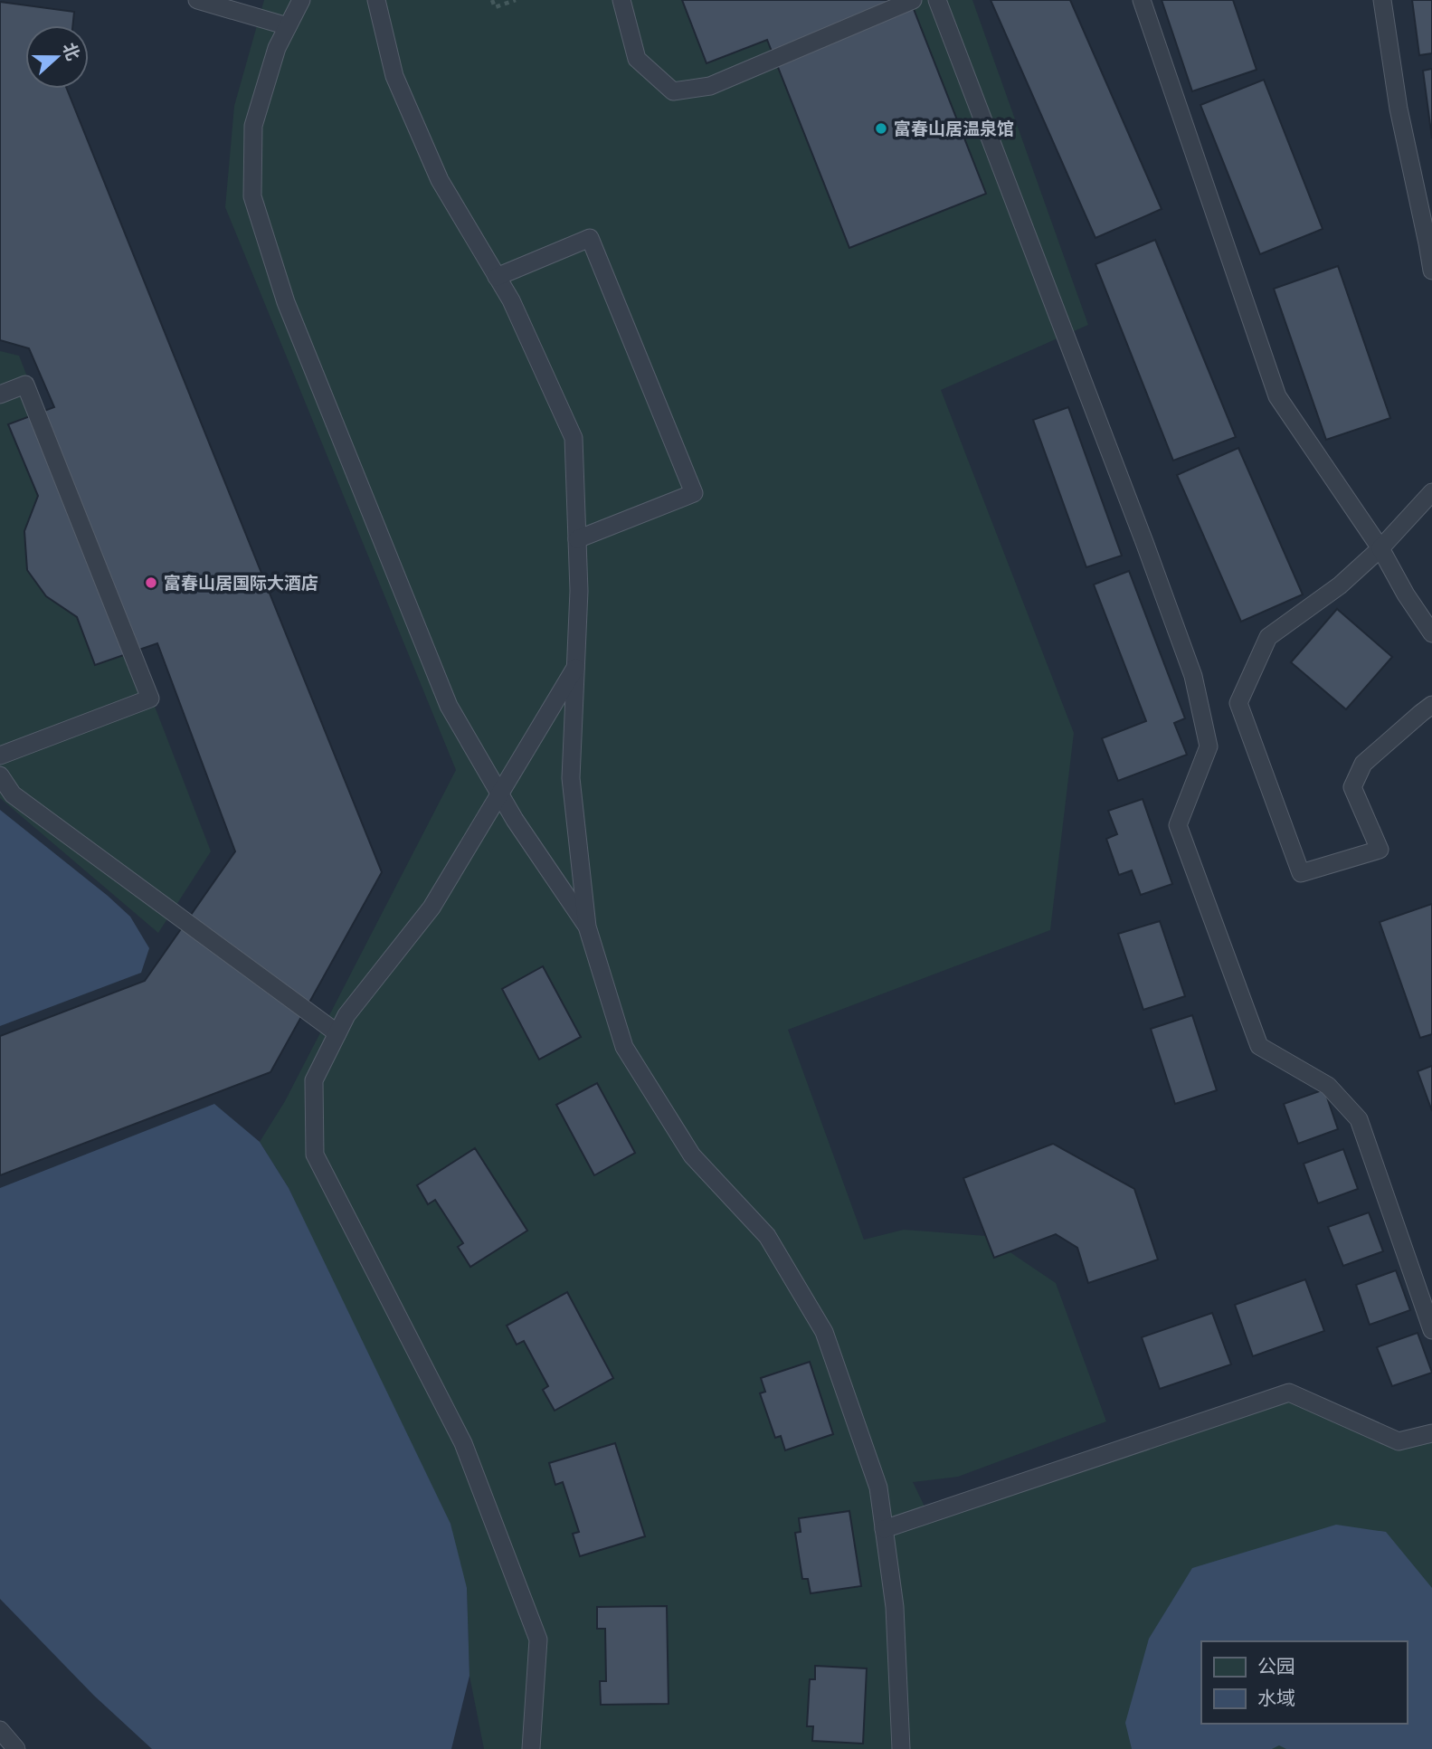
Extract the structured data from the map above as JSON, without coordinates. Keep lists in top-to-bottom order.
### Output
{
  "places": ["富春山居温泉馆", "富春山居国际大酒店"],
  "legend": ["公园", "水域"],
  "north": "right"
}
